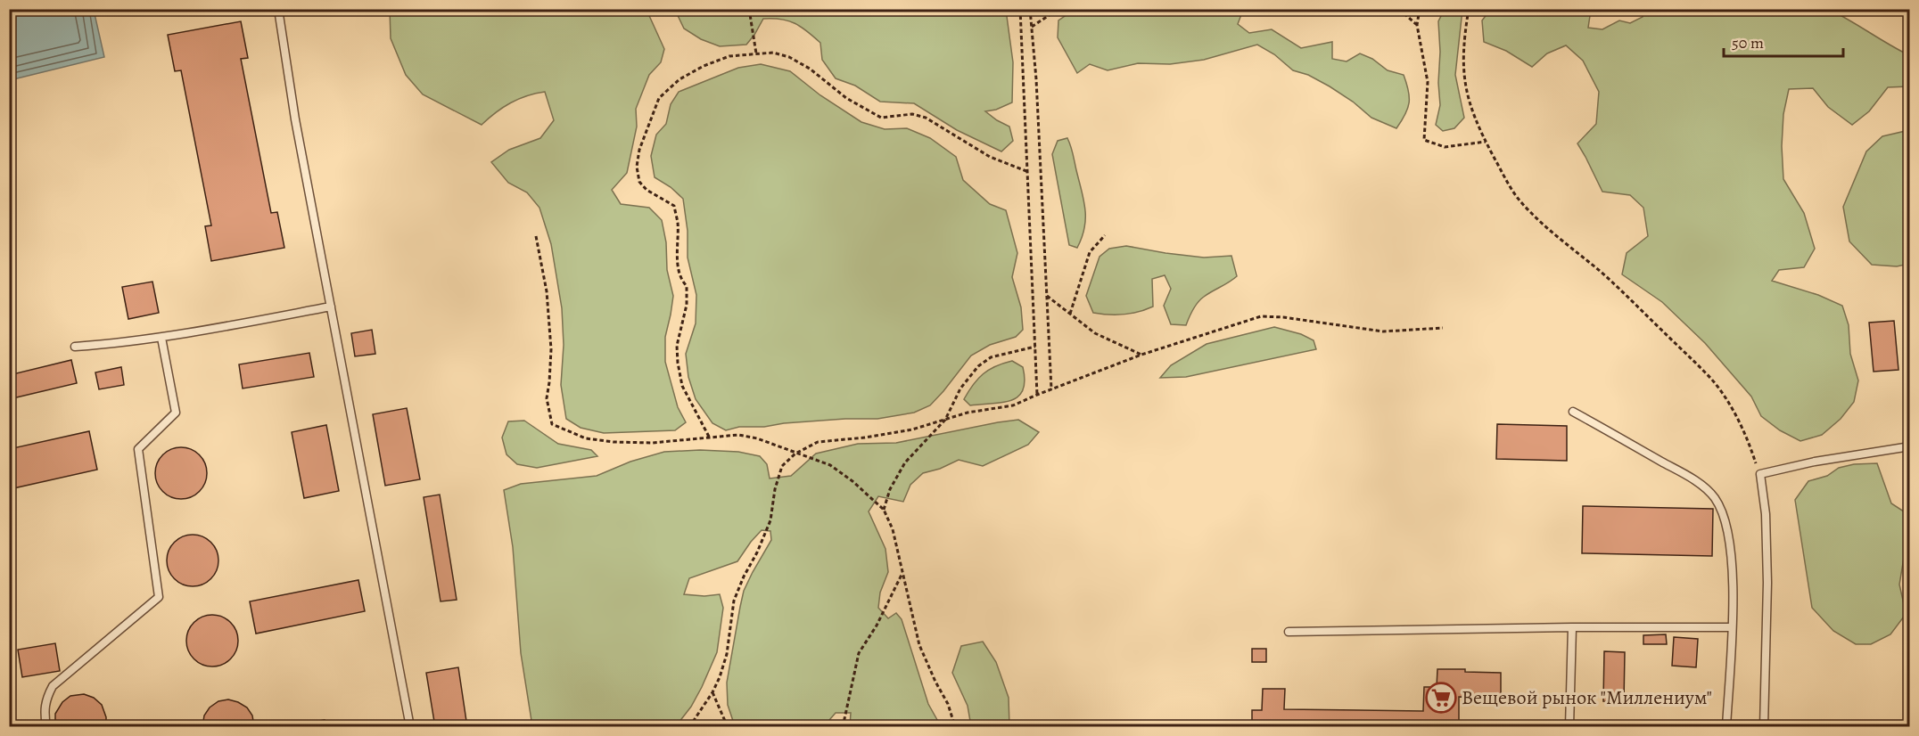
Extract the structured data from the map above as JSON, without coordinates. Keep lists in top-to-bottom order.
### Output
{
  "places": {
    "supermarket": ["Вещевой рынок \"Миллениум\""]
  },
  "scale_bar": "50 m"
}
